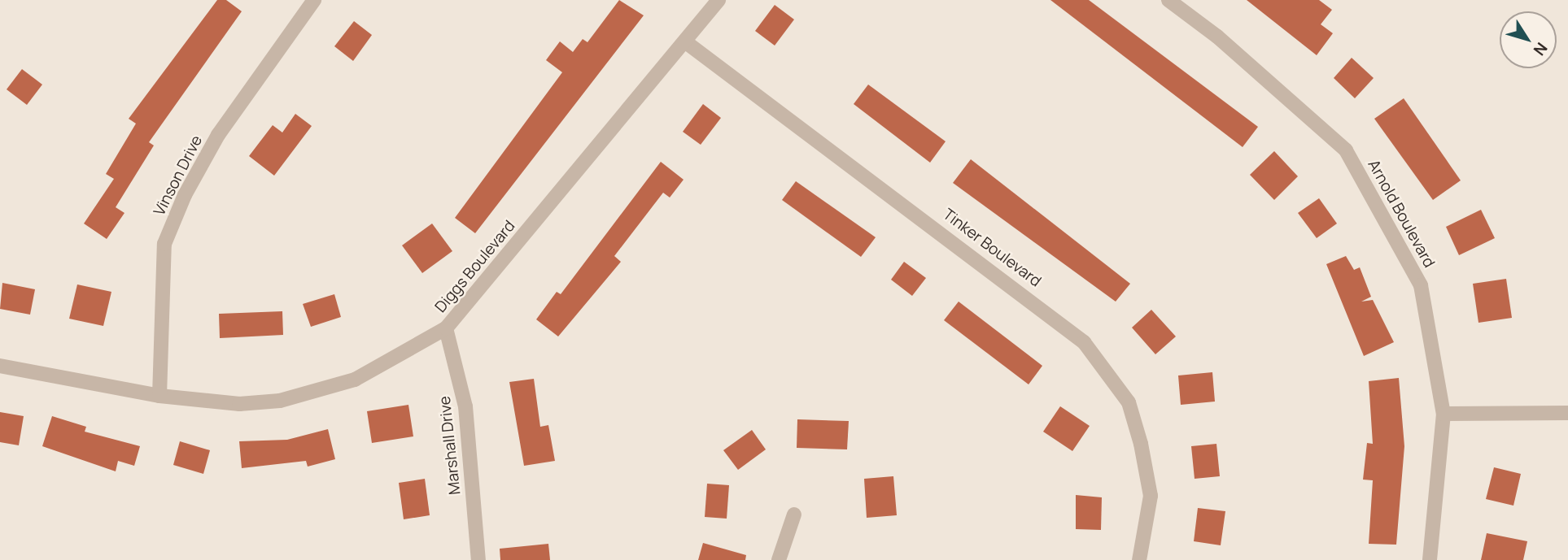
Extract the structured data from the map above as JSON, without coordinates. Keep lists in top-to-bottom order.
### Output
{
  "streets": {
    "street": [
      "Vinson Drive",
      "Arnold Boulevard",
      "Tinker Boulevard",
      "Diggs Boulevard",
      "Marshall Drive"
    ]
  },
  "crossings": [
    ["Vinson Drive", "Diggs Boulevard"],
    ["Tinker Boulevard", "Diggs Boulevard"],
    ["Diggs Boulevard", "Marshall Drive"]
  ],
  "north": "bottom right"
}
